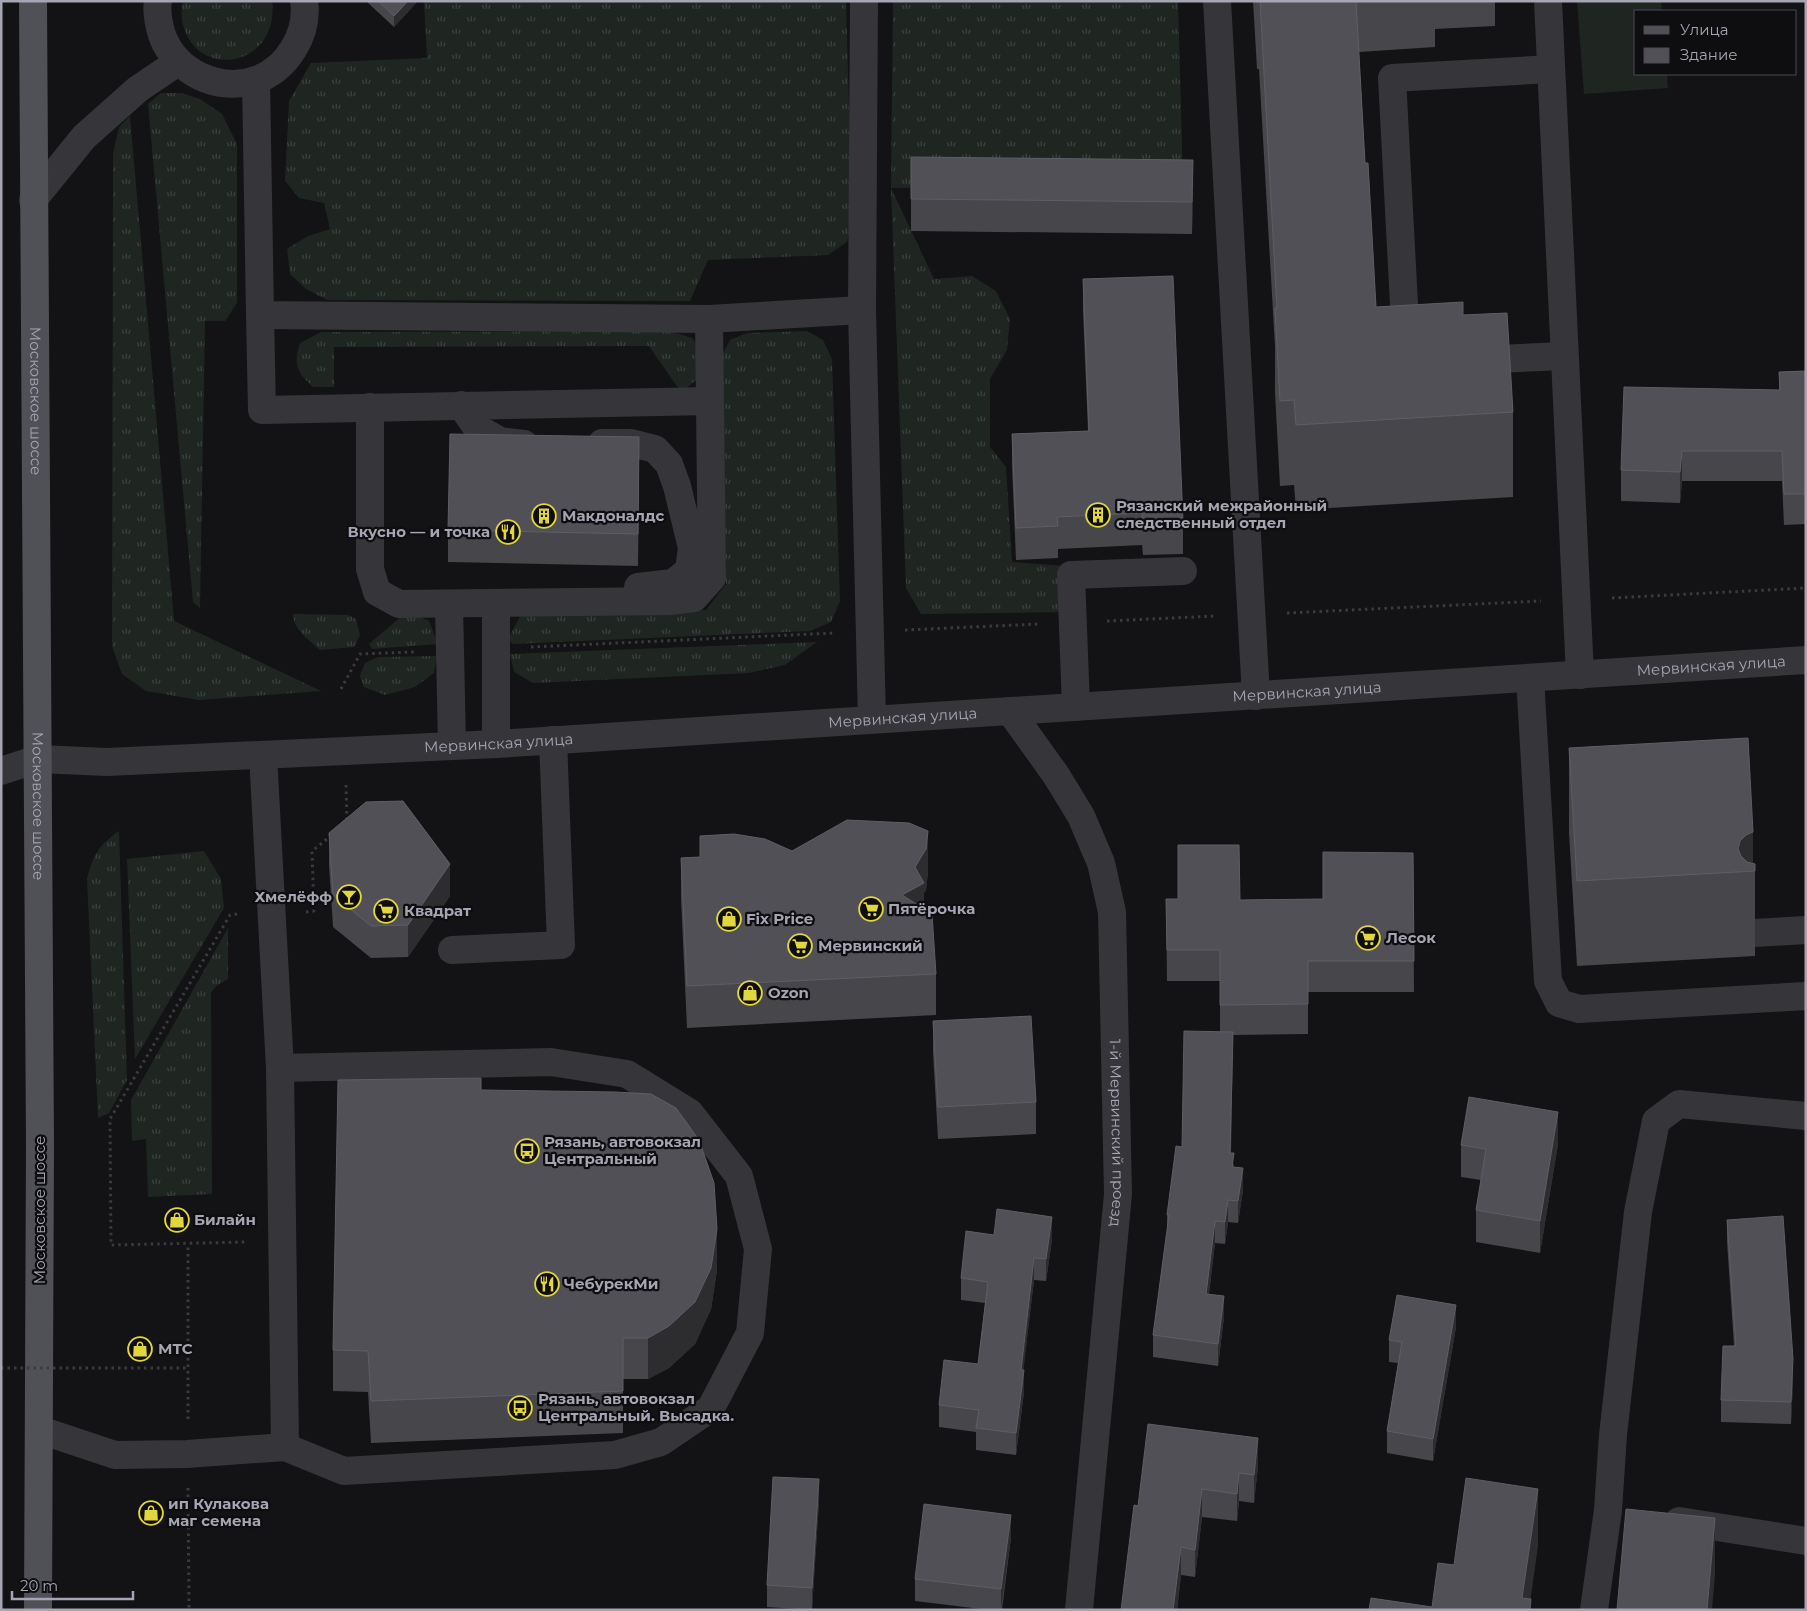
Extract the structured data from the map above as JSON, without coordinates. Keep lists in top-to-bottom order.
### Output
{
  "streets": {
    "main road": ["Московское шоссе"],
    "street": ["Мервинская улица", "1-й Мервинский проезд"]
  },
  "crossings": [
    ["Московское шоссе", "Мервинская улица"],
    ["Мервинская улица", "1-й Мервинский проезд"]
  ],
  "places": {
    "building": ["Рязанский межрайонный следственный отдел", "Макдоналдс"],
    "restaurant": ["Вкусно — и точка", "ЧебурекМи"],
    "bar": ["Хмелёфф"],
    "supermarket": [
      "Пятёрочка",
      "Квадрат",
      "Лесок",
      "Мервинский"
    ],
    "shop": [
      "Fix Price",
      "Ozon",
      "Билайн",
      "МТС",
      "ип Кулакова маг семена"
    ],
    "bus stop": ["Рязань, автовокзал Центральный", "Рязань, автовокзал Центральный. Высадка."]
  },
  "legend": ["Улица", "Здание"],
  "scale_bar": "20 m"
}
